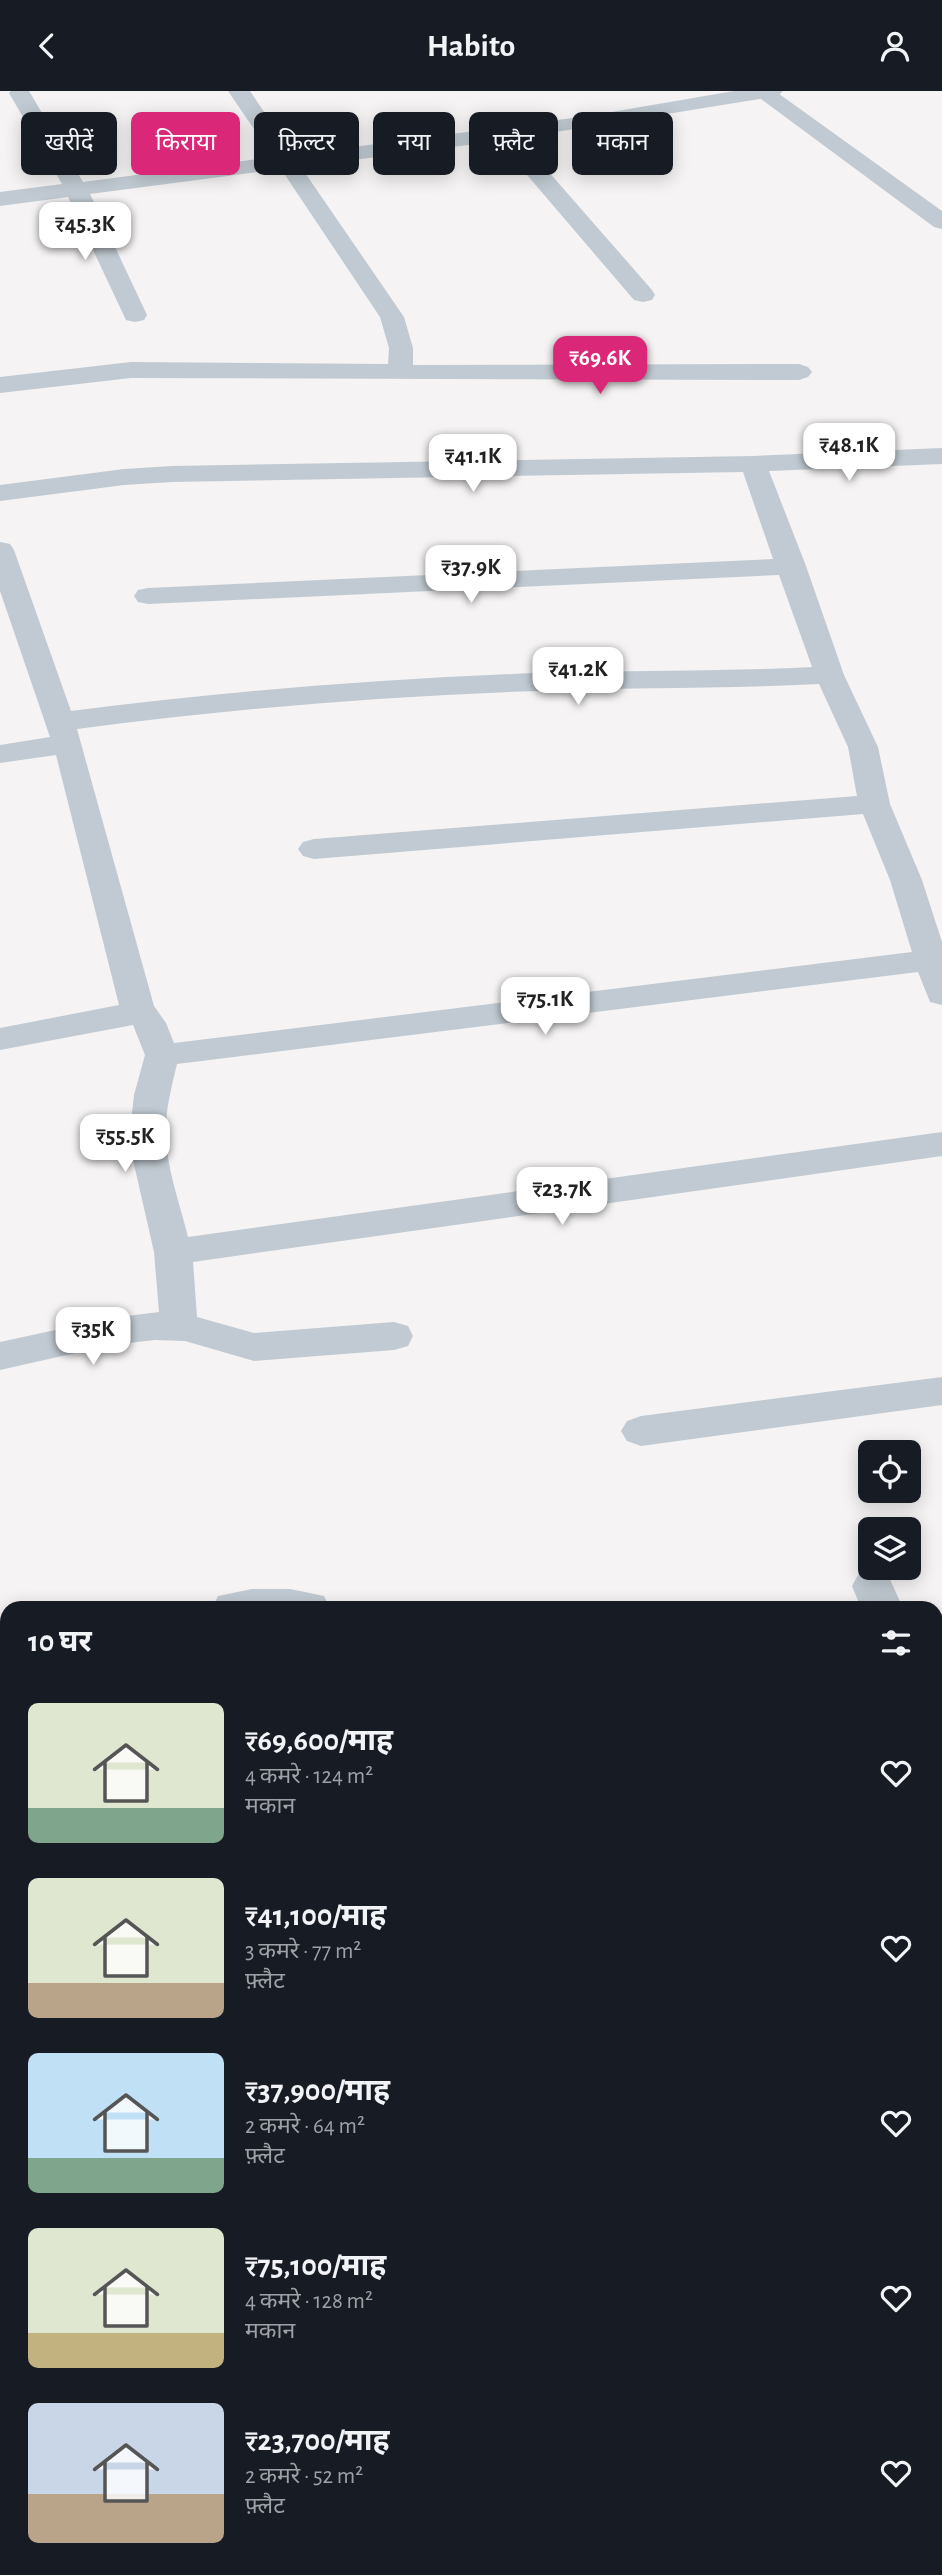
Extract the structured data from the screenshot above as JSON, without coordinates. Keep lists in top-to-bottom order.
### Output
{
  "page": {
    "header": "Habito",
    "chip": [
      "खरीदें",
      "किराया",
      "फ़िल्टर",
      "नया",
      "फ़्लैट",
      "मकान"
    ],
    "price": [
      "₹45.3K",
      "₹69.6K",
      "₹48.1K",
      "₹41.1K",
      "₹37.9K",
      "₹41.2K",
      "₹75.1K",
      "₹55.5K",
      "₹23.7K",
      "₹35K"
    ],
    "heading": "10 घर",
    "list": [
      {
        "name": "₹69,600/माह",
        "note": "4 कमरे · 124 m² · मकान"
      },
      {
        "name": "₹41,100/माह",
        "note": "3 कमरे · 77 m² · फ़्लैट"
      },
      {
        "name": "₹37,900/माह",
        "note": "2 कमरे · 64 m² · फ़्लैट"
      },
      {
        "name": "₹75,100/माह",
        "note": "4 कमरे · 128 m² · मकान"
      },
      {
        "name": "₹23,700/माह",
        "note": "2 कमरे · 52 m² · फ़्लैट"
      }
    ]
  }
}
